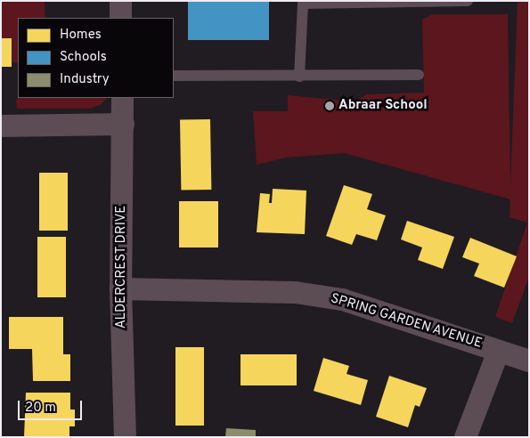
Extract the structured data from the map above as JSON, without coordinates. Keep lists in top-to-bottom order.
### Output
{
  "streets": {
    "street": ["ALDERCREST DRIVE", "SPRING GARDEN AVENUE"]
  },
  "crossings": [
    ["ALDERCREST DRIVE", "SPRING GARDEN AVENUE"]
  ],
  "places": ["Abraar School"],
  "legend": ["Homes", "Schools", "Industry"],
  "scale_bar": "20 m"
}
